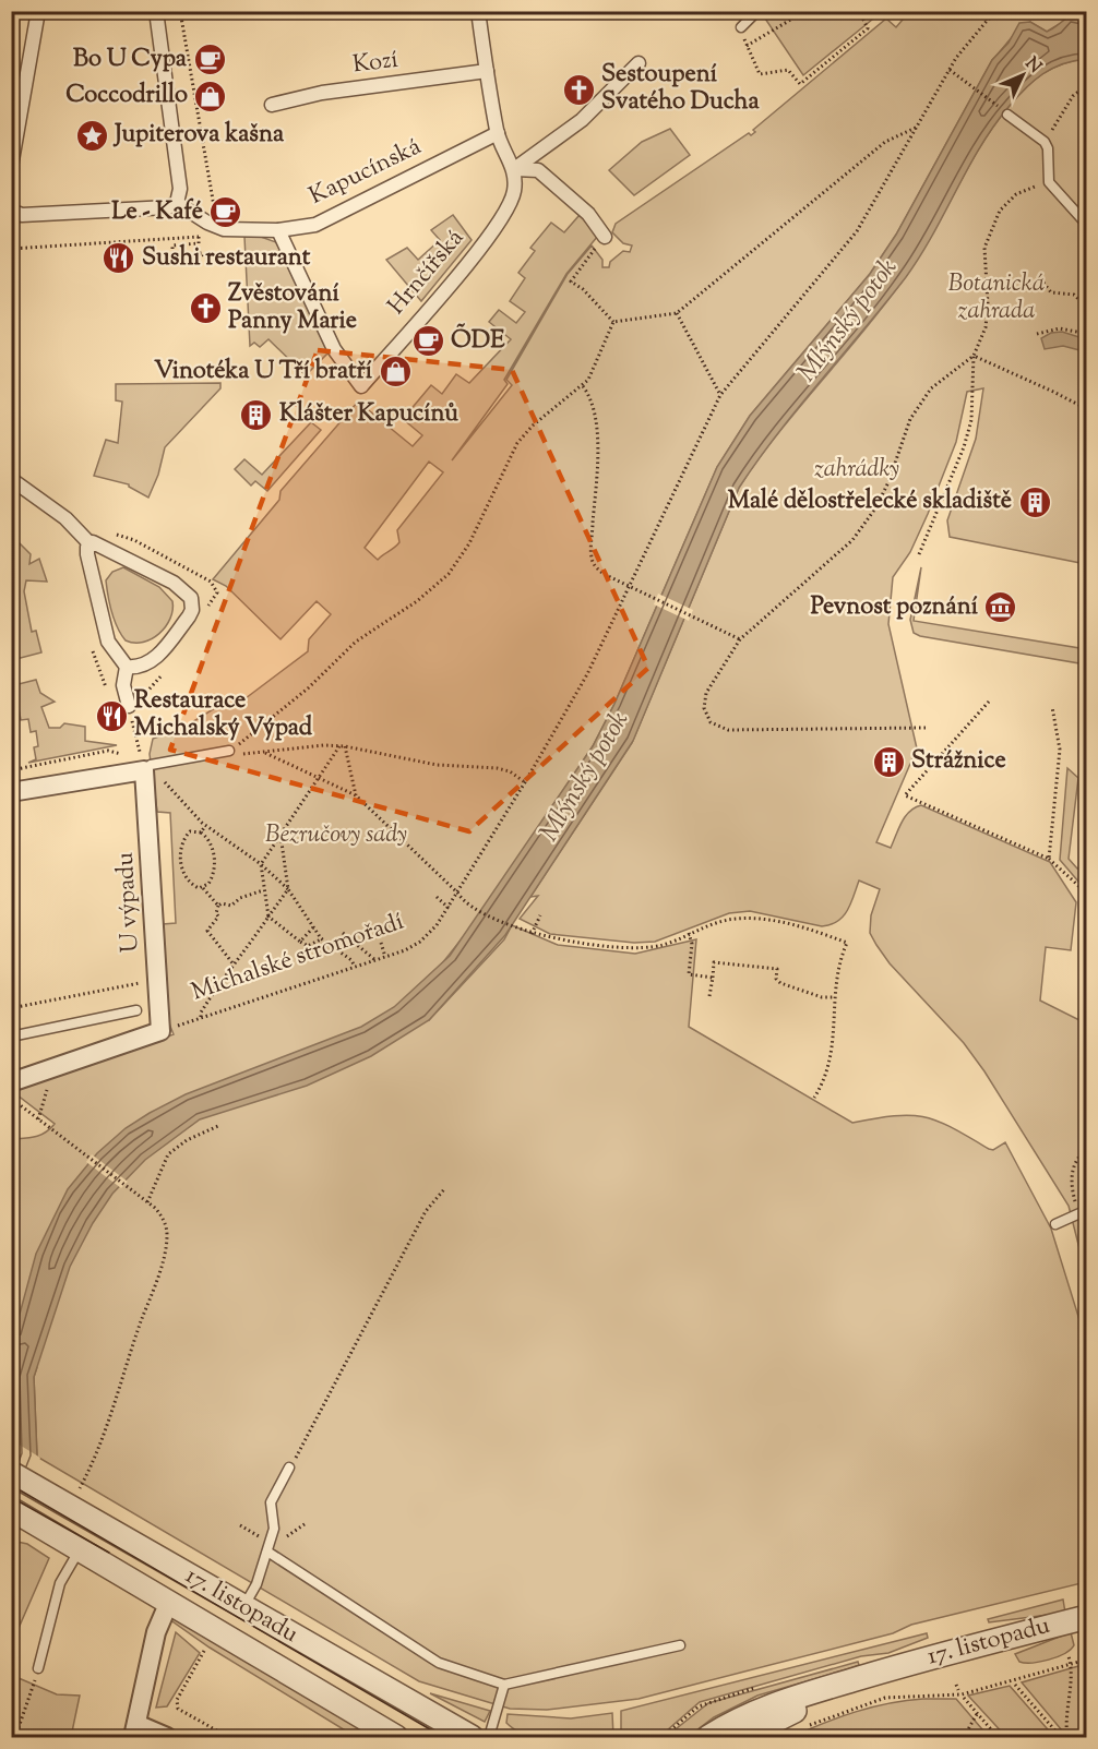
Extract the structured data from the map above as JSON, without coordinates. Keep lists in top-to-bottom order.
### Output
{
  "streets": {
    "street": [
      "Kozí",
      "Kapucínská",
      "Hrnčířská",
      "U výpadu",
      "17. listopadu"
    ],
    "path": ["Michalské stromořadí"]
  },
  "crossings": [
    ["Kapucínská", "Hrnčířská"],
    ["U výpadu", "Michalské stromořadí"]
  ],
  "water": ["Mlýnský potok"],
  "parks": ["Botanická zahrada", "zahrádky", "Bezručovy sady"],
  "places": {
    "cafe": ["Bo U Cypa", "Le - Kafé", "ÕDE"],
    "church": ["Sestoupení Svatého Ducha", "Zvěstování Panny Marie"],
    "shop": ["Coccodrillo", "Vinotéka U Tří bratří"],
    "place": ["Jupiterova kašna"],
    "restaurant": ["Sushi restaurant", "Restaurace Michalský Výpad"],
    "building": ["Klášter Kapucínů", "Malé dělostřelecké skladiště", "Strážnice"],
    "museum": ["Pevnost poznání"]
  },
  "north": "top right"
}
